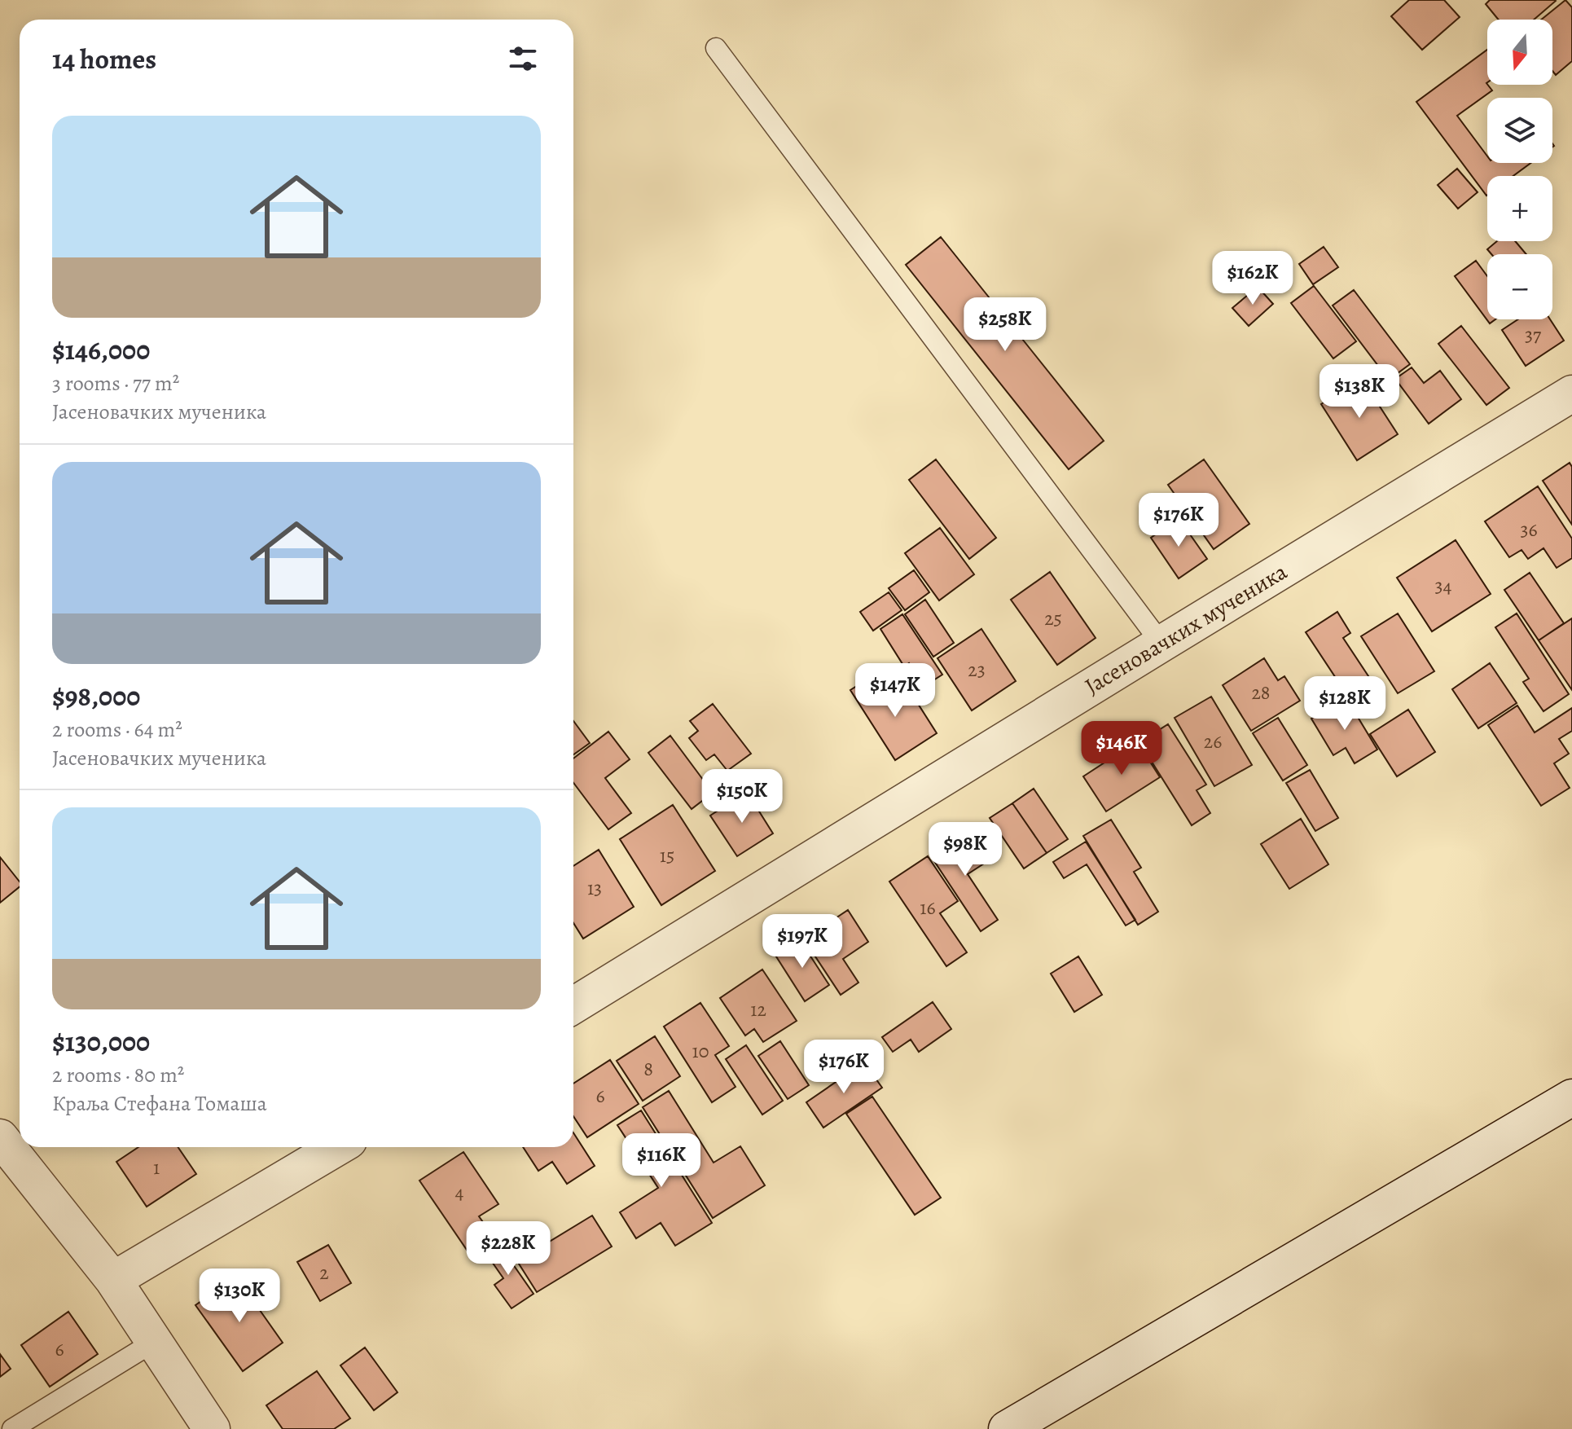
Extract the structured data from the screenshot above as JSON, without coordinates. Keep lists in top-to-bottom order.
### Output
{
  "streets": {
    "street": ["Јасеновачких мученика"]
  },
  "house_numbers": [
    "37",
    "36",
    "34",
    "25",
    "23",
    "28",
    "26",
    "15",
    "13",
    "16",
    "12",
    "10",
    "8",
    "6",
    "1",
    "4",
    "2",
    "6"
  ],
  "north": "bottom",
  "page": {
    "map_buttons": ["+", "−"],
    "heading": "14 homes",
    "list": [
      {
        "name": "$146,000",
        "note": "3 rooms · 77 m² · Јасеновачких мученика"
      },
      {
        "name": "$98,000",
        "note": "2 rooms · 64 m² · Јасеновачких мученика"
      },
      {
        "name": "$130,000",
        "note": "2 rooms · 80 m² · Краља Стефана Томаша"
      }
    ],
    "price": [
      "$162K",
      "$258K",
      "$138K",
      "$176K",
      "$147K",
      "$128K",
      "$146K",
      "$150K",
      "$98K",
      "$197K",
      "$176K",
      "$116K",
      "$228K",
      "$130K"
    ]
  }
}
